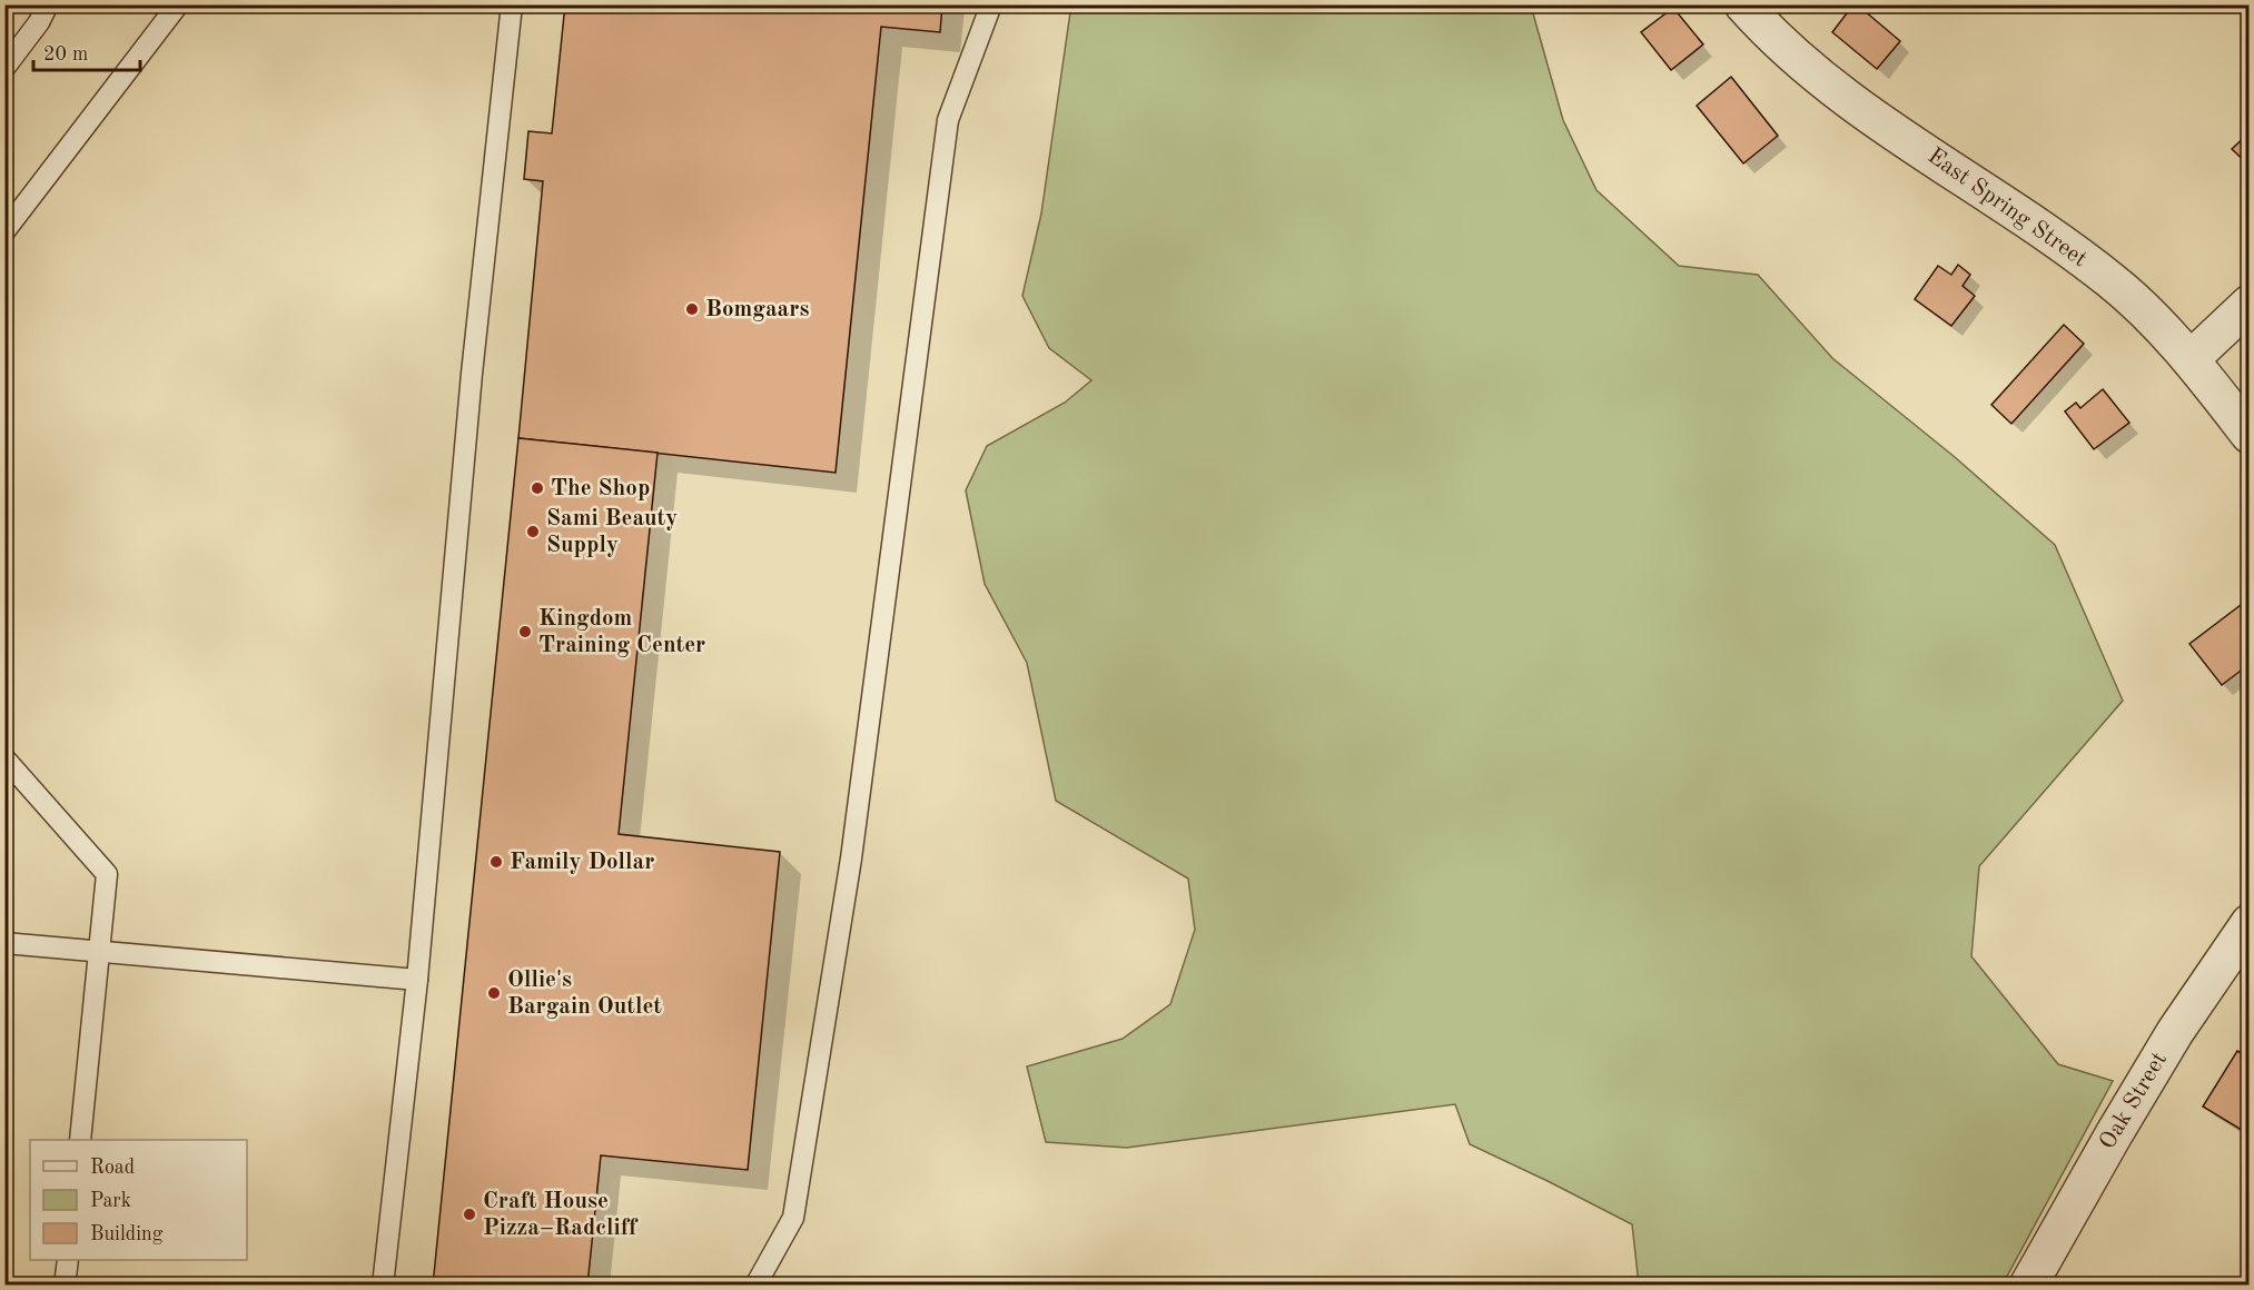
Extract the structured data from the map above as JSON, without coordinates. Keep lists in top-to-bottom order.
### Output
{
  "streets": {
    "street": ["East Spring Street", "Oak Street"]
  },
  "places": [
    "Bomgaars",
    "The Shop",
    "Sami Beauty Supply",
    "Kingdom Training Center",
    "Family Dollar",
    "Ollie's Bargain Outlet",
    "Craft House Pizza–Radcliff"
  ],
  "legend": ["Road", "Park", "Building"],
  "scale_bar": "20 m"
}
